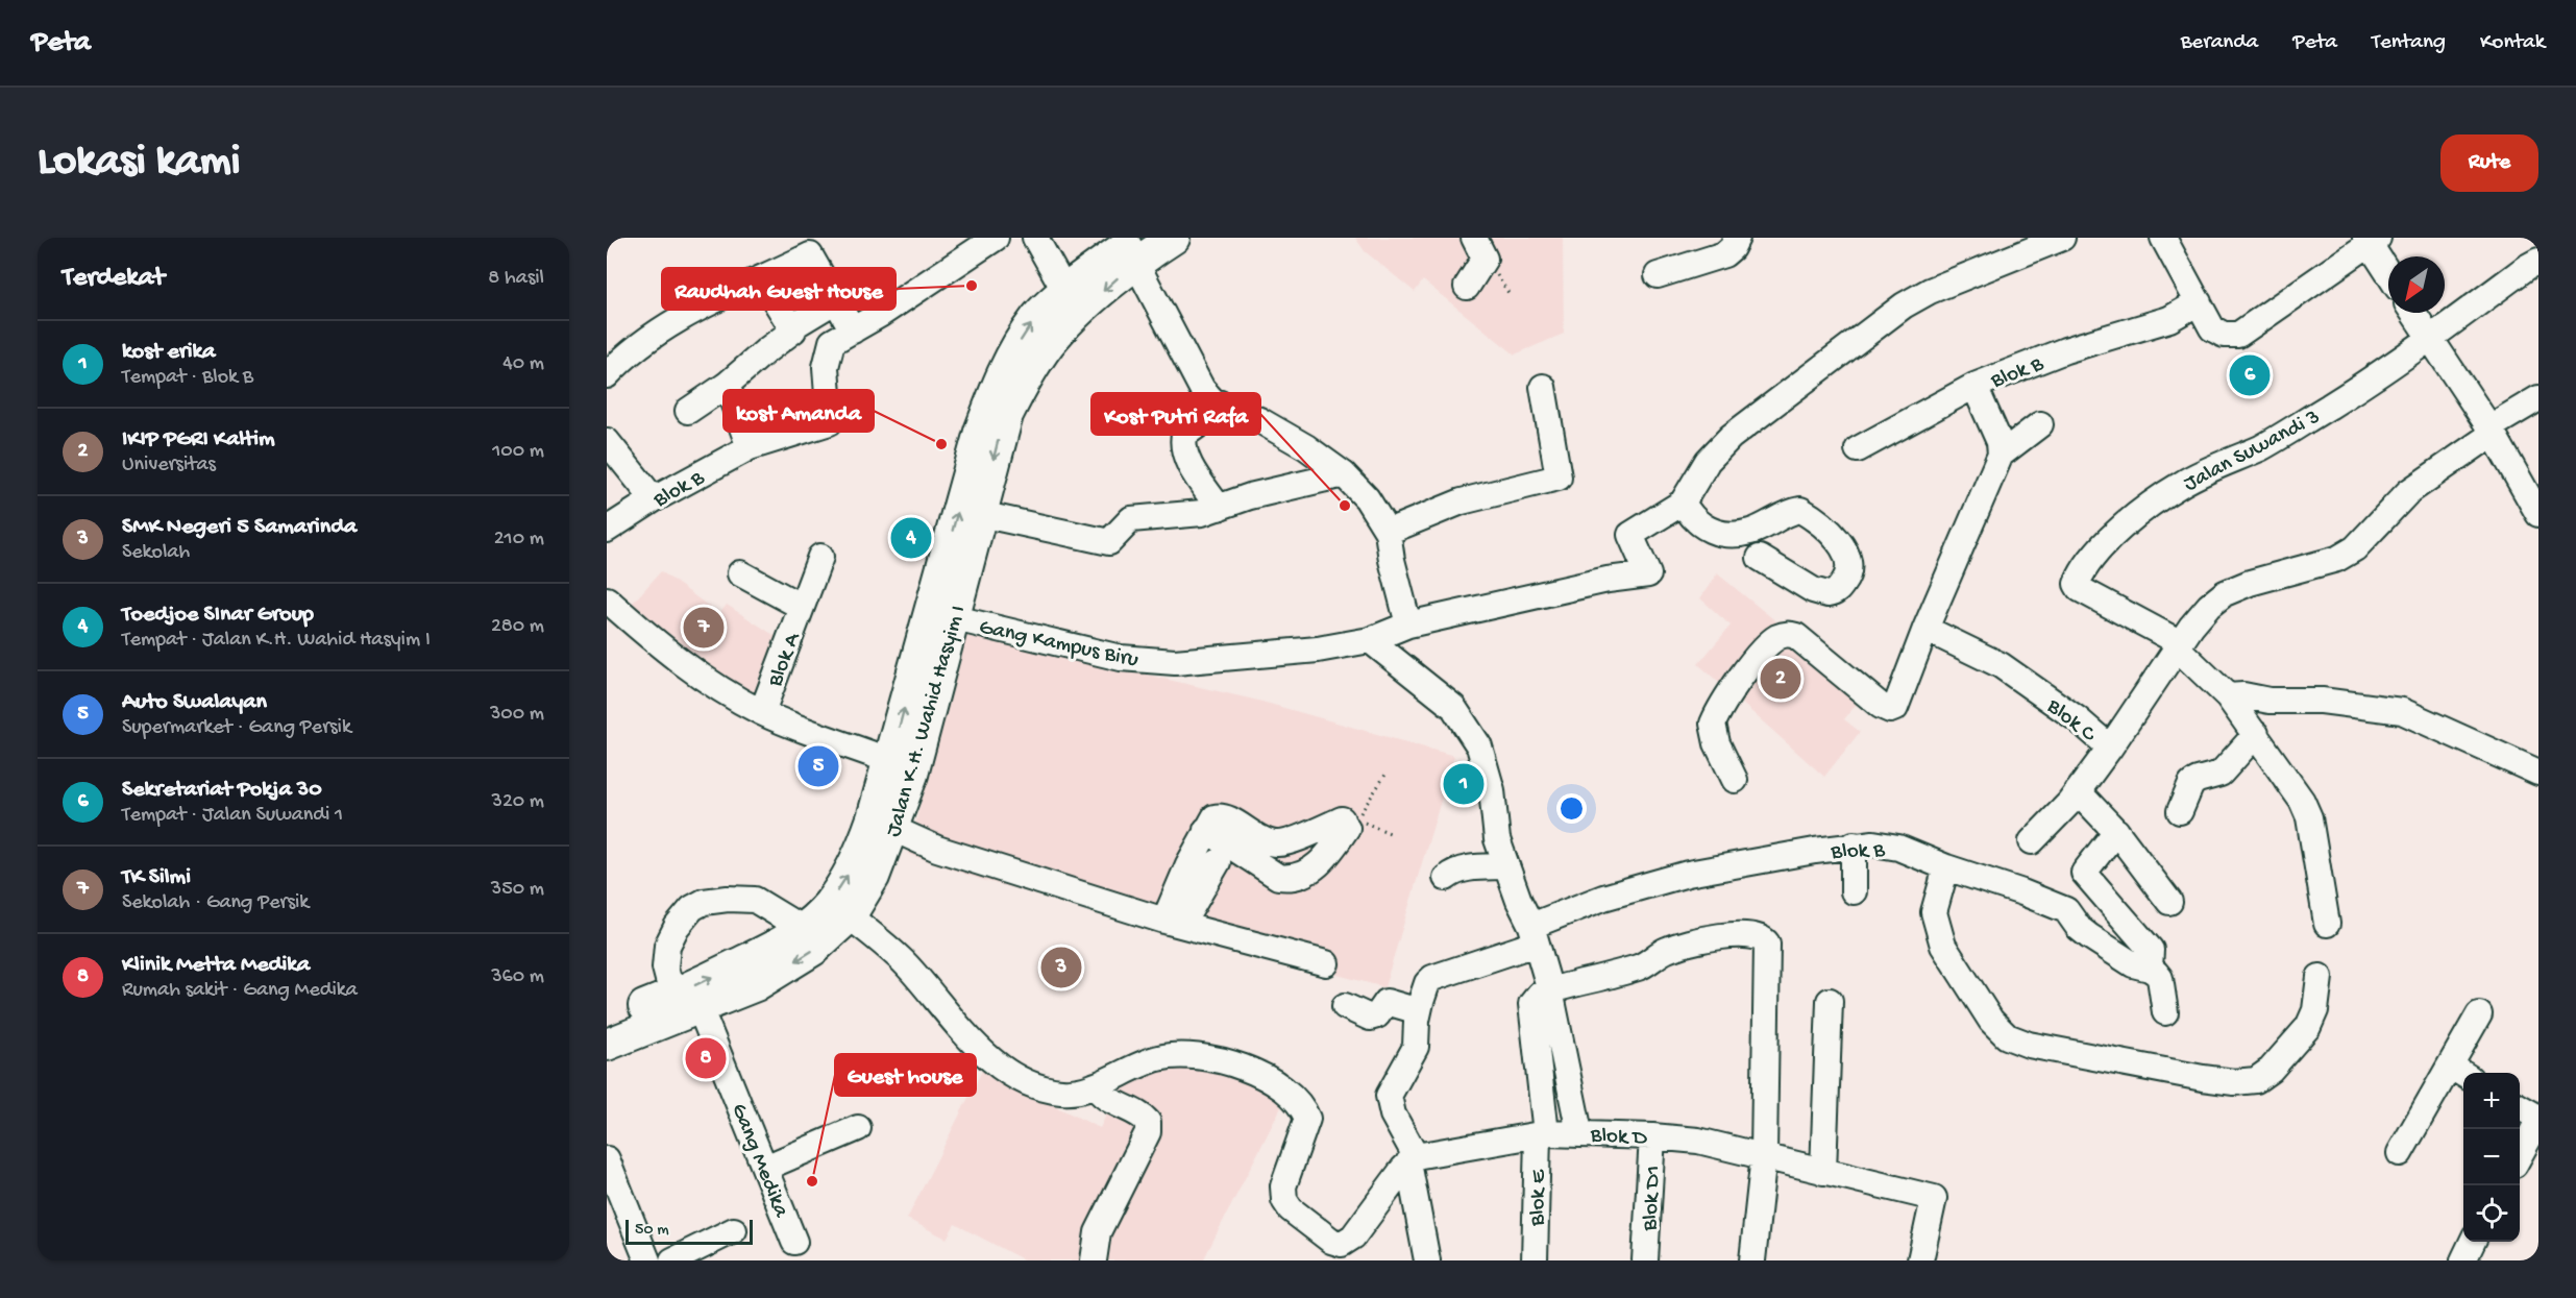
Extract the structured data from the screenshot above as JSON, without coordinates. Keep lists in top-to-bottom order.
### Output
{
  "streets": {
    "main road": ["Jalan K.H. Wahid Hasyim I"],
    "street": [
      "Blok B",
      "Jalan Suwandi 3",
      "Gang Kampus Biru",
      "Blok A",
      "Blok C",
      "Blok D",
      "Gang Medika",
      "Blok E",
      "Blok D1"
    ]
  },
  "crossings": [
    ["Blok B", "Blok D"],
    ["Jalan Suwandi 3", "Blok C"],
    ["Gang Kampus Biru", "Jalan K.H. Wahid Hasyim I"],
    ["Jalan K.H. Wahid Hasyim I", "Gang Medika"],
    ["Blok D", "Blok E"],
    ["Blok D", "Blok D1"]
  ],
  "places": [
    "Raudhah Guest House",
    "kost Amanda",
    "Kost Putri Rafa",
    "Guest house"
  ],
  "scale_bar": "50 m",
  "north": "bottom left",
  "page": {
    "header": "Peta",
    "nav": [
      "Beranda",
      "Peta",
      "Tentang",
      "Kontak"
    ],
    "buttons": "Rute",
    "title": "Lokasi kami",
    "heading": ["Terdekat", "8 hasil"],
    "list": [
      {
        "mark": "1",
        "name": "kost erika",
        "note": "Tempat · Blok B",
        "value": "40 m"
      },
      {
        "mark": "2",
        "name": "IKIP PGRI Kaltim",
        "note": "Universitas",
        "value": "100 m"
      },
      {
        "mark": "3",
        "name": "SMK Negeri 5 Samarinda",
        "note": "Sekolah",
        "value": "210 m"
      },
      {
        "mark": "4",
        "name": "Toedjoe SInar Group",
        "note": "Tempat · Jalan K.H. Wahid Hasyim I",
        "value": "280 m"
      },
      {
        "mark": "5",
        "name": "Auto Swalayan",
        "note": "Supermarket · Gang Persik",
        "value": "300 m"
      },
      {
        "mark": "6",
        "name": "Sekretariat Pokja 30",
        "note": "Tempat · Jalan Suwandi 1",
        "value": "320 m"
      },
      {
        "mark": "7",
        "name": "TK Silmi",
        "note": "Sekolah · Gang Persik",
        "value": "350 m"
      },
      {
        "mark": "8",
        "name": "Klinik Metta Medika",
        "note": "Rumah sakit · Gang Medika",
        "value": "360 m"
      }
    ],
    "pins": [
      "6",
      "4",
      "7",
      "2",
      "5",
      "1",
      "3",
      "8"
    ],
    "map_buttons": ["+", "−"],
    "scale": "50 m"
  }
}
